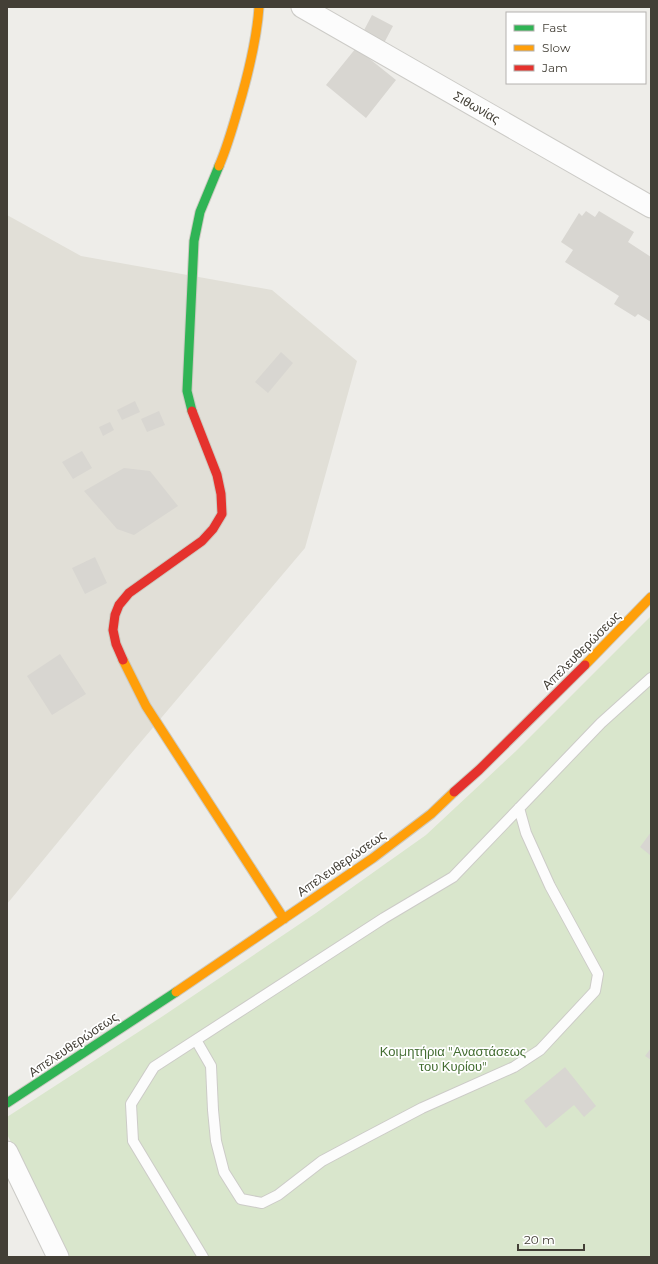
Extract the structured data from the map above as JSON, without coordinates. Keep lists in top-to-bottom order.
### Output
{
  "streets": {
    "street": ["Σιθωνίας", "Απελευθερώσεως"]
  },
  "parks": ["Κοιμητήρια \"Αναστάσεως του Κυρίου\""],
  "legend": ["Fast", "Slow", "Jam"],
  "scale_bar": "20 m"
}
